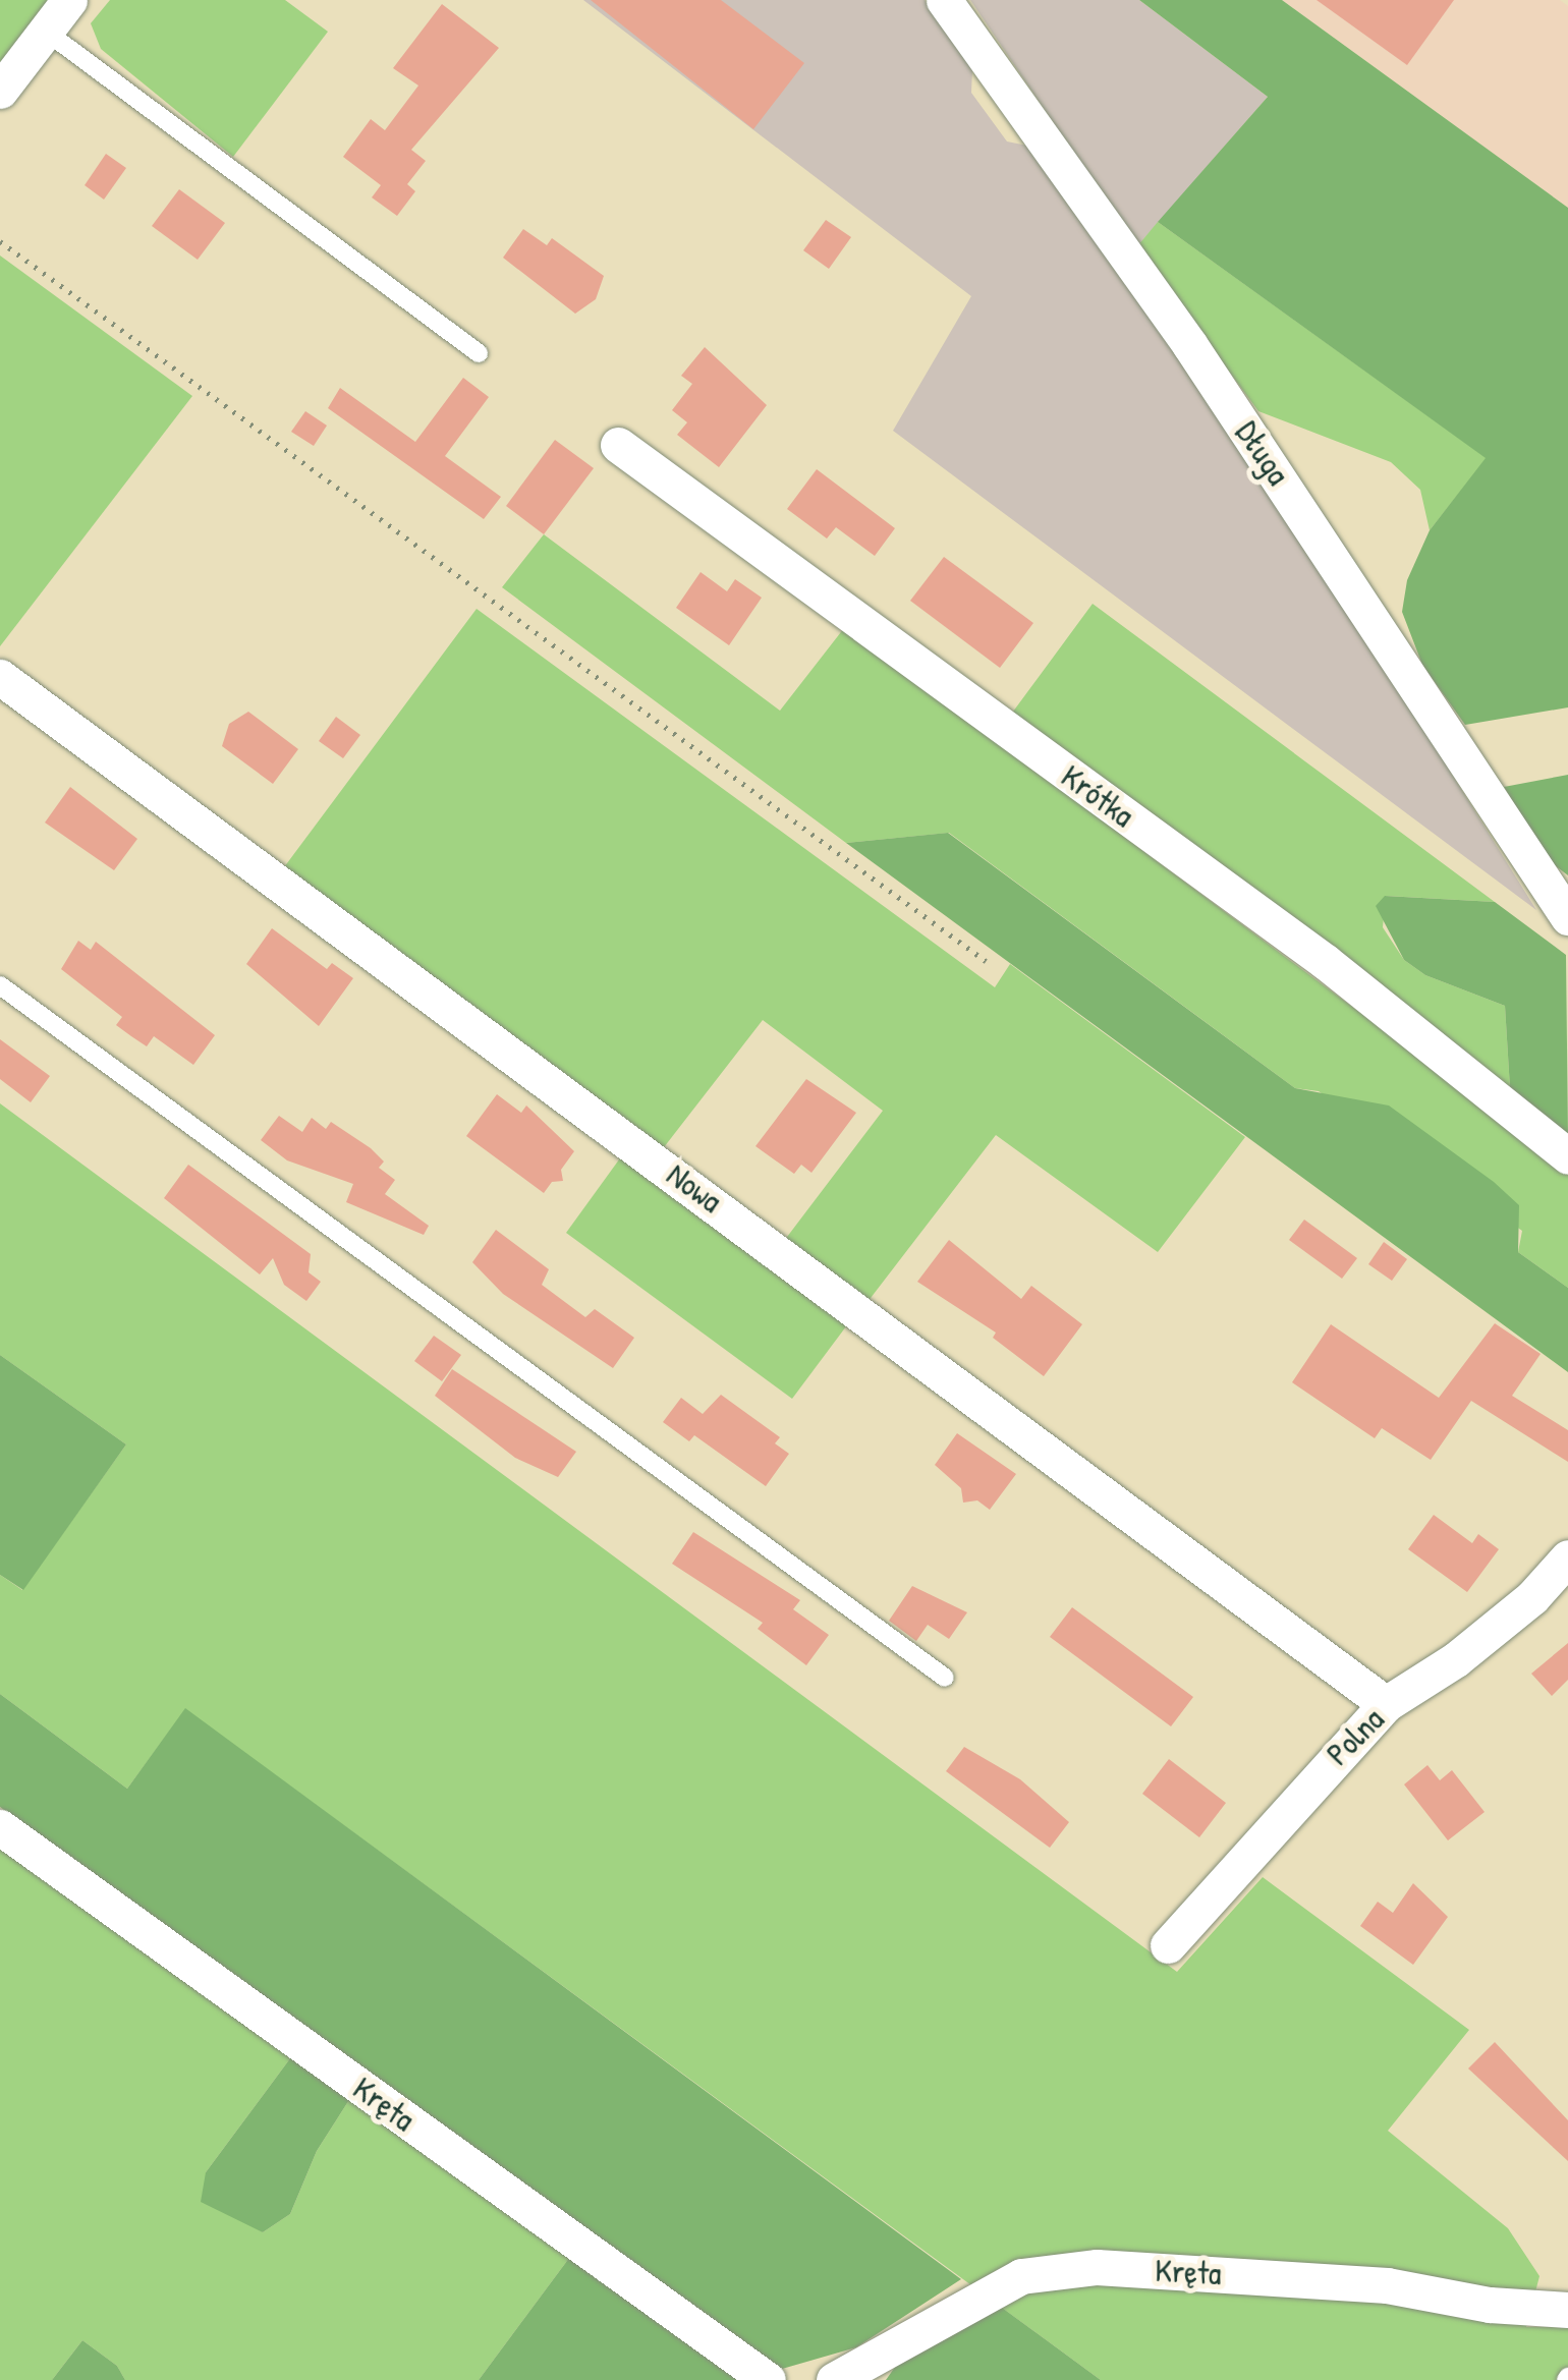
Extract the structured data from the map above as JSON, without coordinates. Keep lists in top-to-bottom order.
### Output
{
  "streets": {
    "street": [
      "Długa",
      "Krótka",
      "Nowa",
      "Polna",
      "Kręta"
    ]
  },
  "crossings": [
    ["Nowa", "Polna"]
  ]
}
